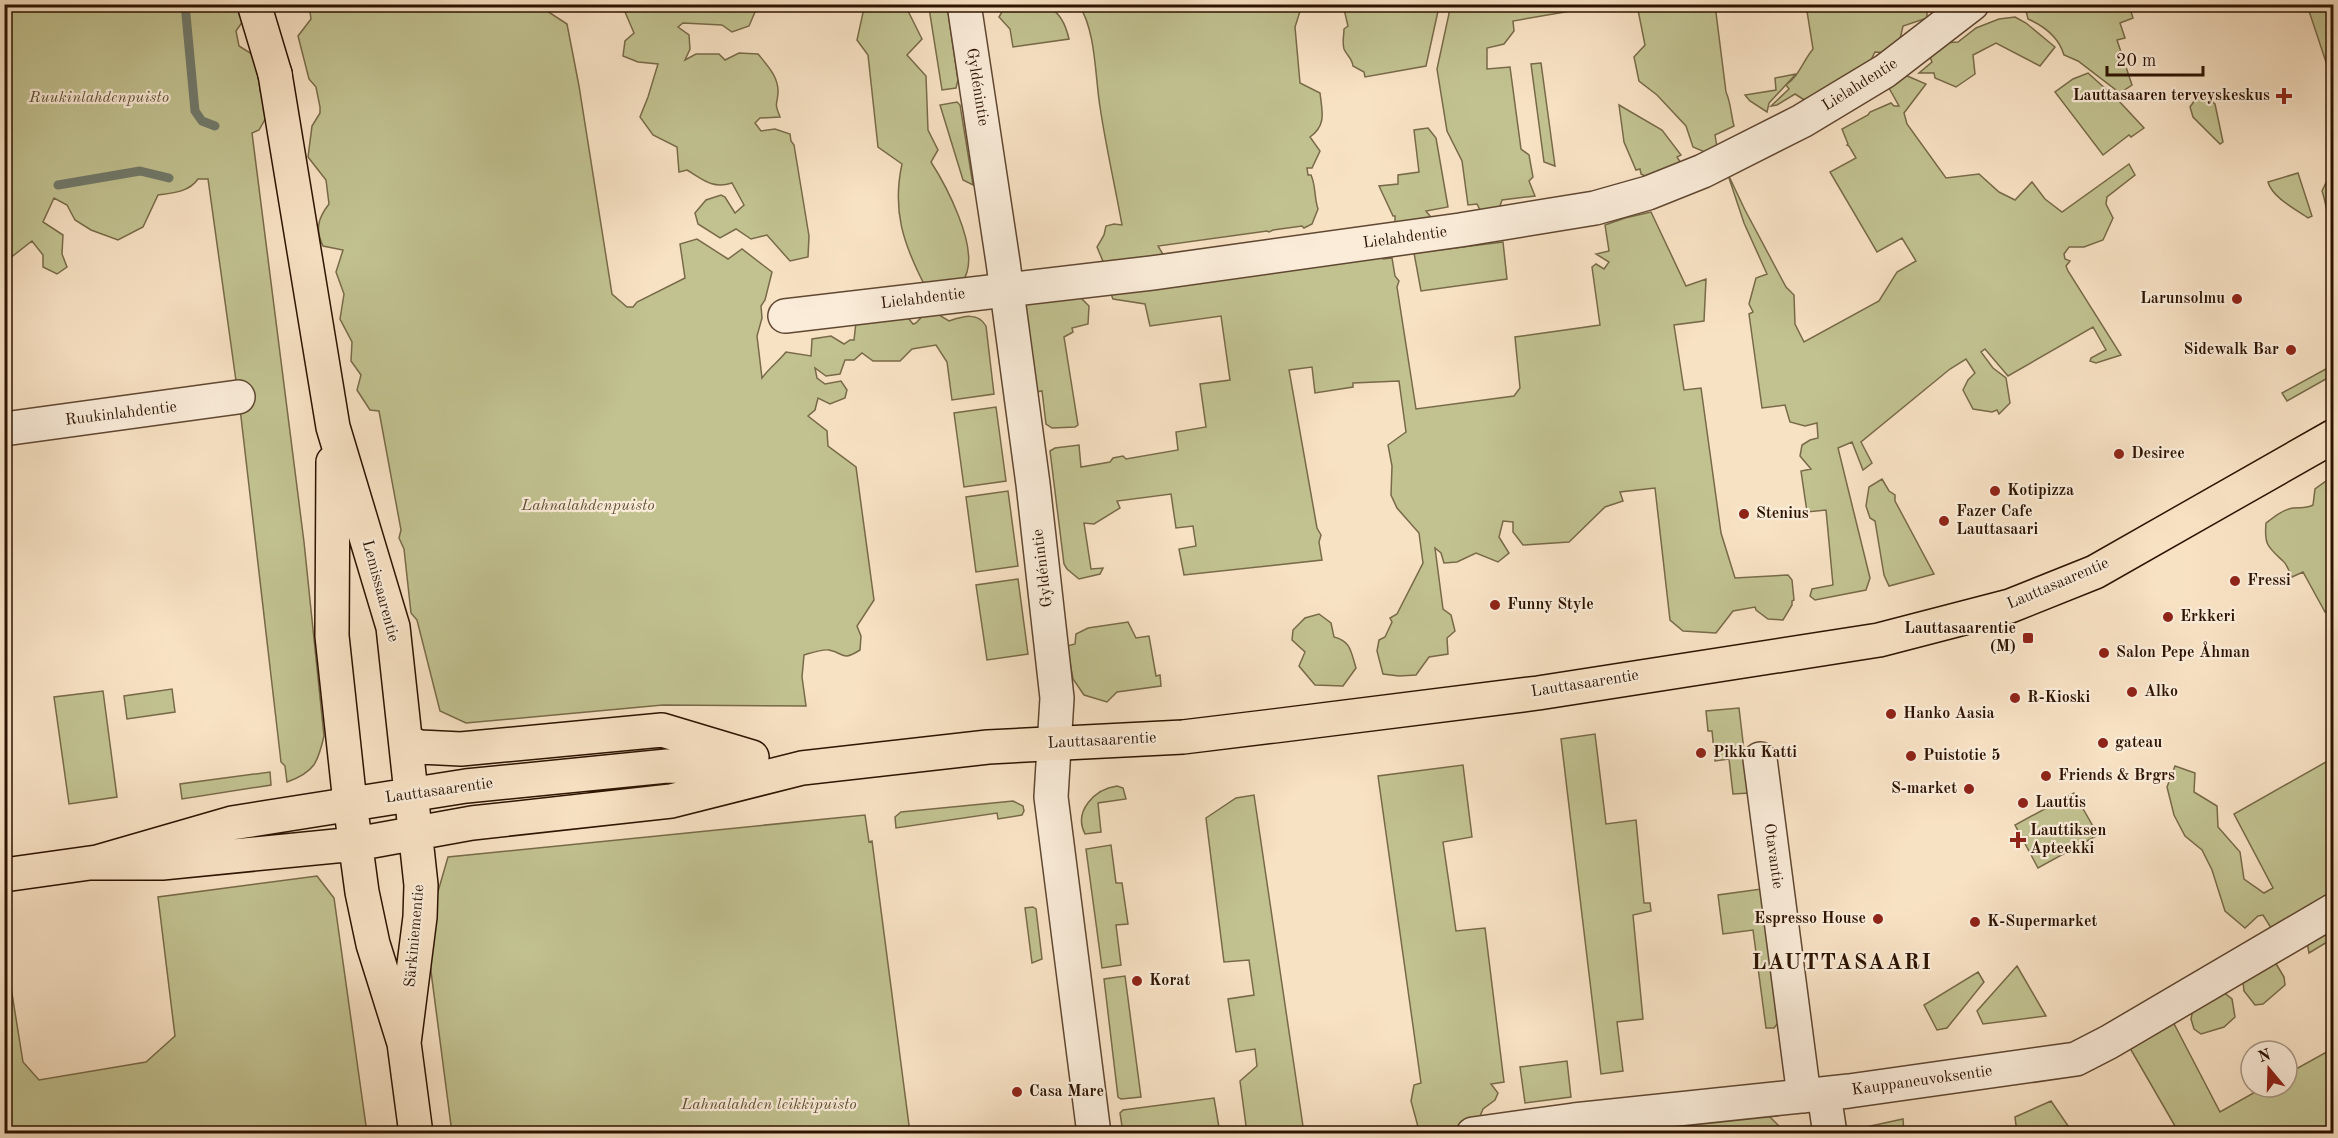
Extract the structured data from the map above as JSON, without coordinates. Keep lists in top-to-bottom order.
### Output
{
  "streets": {
    "main road": ["Lauttasaarentie", "Lemissaarentie", "Särkiniementie"],
    "street": [
      "Lielahdentie",
      "Gyldénintie",
      "Ruukinlahdentie",
      "Otavantie",
      "Kauppaneuvoksentie"
    ]
  },
  "crossings": [
    ["Lielahdentie", "Gyldénintie"],
    ["Gyldénintie", "Lauttasaarentie"],
    ["Lauttasaarentie", "Lemissaarentie"],
    ["Lauttasaarentie", "Särkiniementie"],
    ["Lemissaarentie", "Särkiniementie"],
    ["Otavantie", "Kauppaneuvoksentie"]
  ],
  "districts": ["LAUTTASAARI"],
  "parks": ["Ruukinlahdenpuisto", "Lahnalahdenpuisto", "Lahnalahden leikkipuisto"],
  "places": {
    "health": ["Lauttasaaren terveyskeskus", "Lauttiksen Apteekki"],
    "other": [
      "Larunsolmu",
      "Sidewalk Bar",
      "Desiree",
      "Kotipizza",
      "Stenius",
      "Fazer Cafe Lauttasaari",
      "Fressi",
      "Funny Style",
      "Erkkeri",
      "Salon Pepe Åhman",
      "Alko",
      "R-Kioski",
      "Hanko Aasia",
      "gateau",
      "Pikku Katti",
      "Puistotie 5",
      "Friends & Brgrs",
      "S-market",
      "Lauttis",
      "Espresso House",
      "K-Supermarket",
      "Korat",
      "Casa Mare"
    ],
    "transit": ["Lauttasaarentie (M)"]
  },
  "scale_bar": "20 m",
  "north": "top"
}
